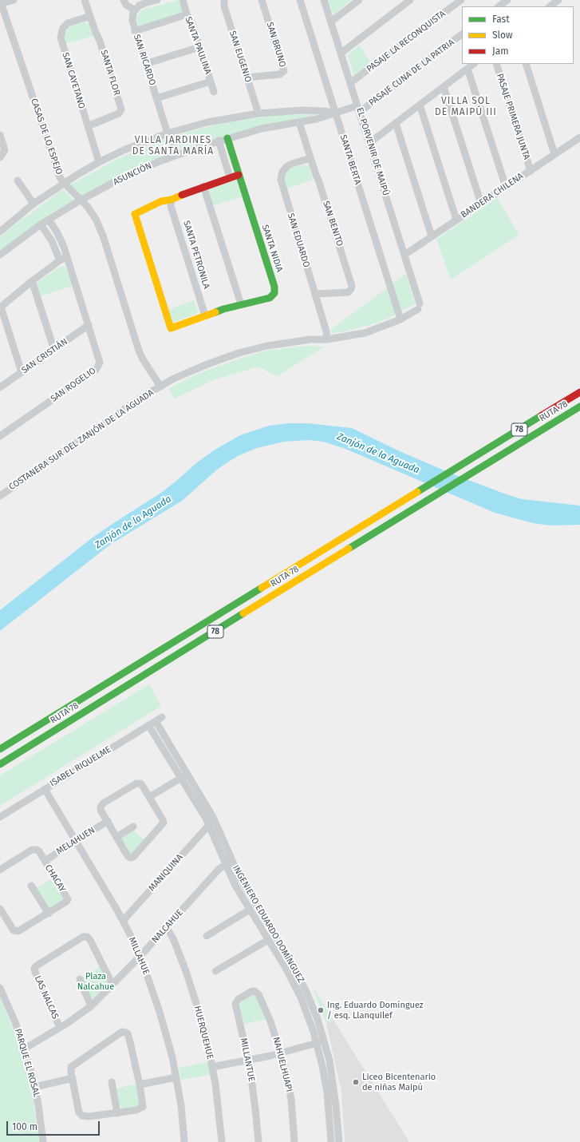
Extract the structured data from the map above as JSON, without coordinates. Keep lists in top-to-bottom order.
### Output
{
  "streets": {
    "main road": ["SANTA NIDIA", "RUTA 78", "78"],
    "street": [
      "PASAJE LA RECONQUISTA",
      "SAN BRUNO",
      "SANTA PAULINA",
      "SAN EUGENIO",
      "SAN RICARDO",
      "SANTA FLOR",
      "PASAJE CUNA DE LA PATRIA",
      "SAN CAYETANO",
      "PASAJE PRIMERA JUNTA",
      "CASAS DE LO ESPEJO",
      "EL PORVENIR DE MAIPÚ",
      "SANTA BERTA",
      "ASUNCIÓN",
      "BANDERA CHILENA",
      "SAN BENITO",
      "SAN EDUARDO",
      "SANTA PETRONILA",
      "SAN CRISTIÁN",
      "SAN ROGELIO",
      "COSTANERA SUR DEL ZANJÓN DE LA AGUADA",
      "ISABEL RIQUELME",
      "MELAHUEN",
      "MANIQUINA",
      "CHACAY",
      "INGENIERO EDUARDO DOMÍNGUEZ",
      "NALCAHUE",
      "MILLAHUE",
      "LAS NALCAS",
      "HUERQUEHUE",
      "MILLANTUE",
      "PARQUE EL ROSAL",
      "NAHUELHUAPI"
    ]
  },
  "crossings": [
    ["PASAJE LA RECONQUISTA", "EL PORVENIR DE MAIPÚ"],
    ["SAN BRUNO", "SAN EUGENIO"],
    ["SAN EUGENIO", "ASUNCIÓN"],
    ["SAN RICARDO", "ASUNCIÓN"],
    ["SANTA FLOR", "SAN CAYETANO"],
    ["PASAJE CUNA DE LA PATRIA", "EL PORVENIR DE MAIPÚ"],
    ["SAN CAYETANO", "ASUNCIÓN"],
    ["PASAJE PRIMERA JUNTA", "BANDERA CHILENA"],
    ["CASAS DE LO ESPEJO", "ASUNCIÓN"],
    ["CASAS DE LO ESPEJO", "COSTANERA SUR DEL ZANJÓN DE LA AGUADA"],
    ["EL PORVENIR DE MAIPÚ", "BANDERA CHILENA"],
    ["EL PORVENIR DE MAIPÚ", "COSTANERA SUR DEL ZANJÓN DE LA AGUADA"],
    ["SANTA BERTA", "ASUNCIÓN"],
    ["SANTA BERTA", "COSTANERA SUR DEL ZANJÓN DE LA AGUADA"],
    ["ASUNCIÓN", "SAN BENITO"],
    ["ASUNCIÓN", "SANTA NIDIA"],
    ["ASUNCIÓN", "SAN ROGELIO"],
    ["SAN BENITO", "SAN EDUARDO"],
    ["SAN EDUARDO", "COSTANERA SUR DEL ZANJÓN DE LA AGUADA"],
    ["SANTA NIDIA", "SANTA PETRONILA"],
    ["SAN CRISTIÁN", "SAN ROGELIO"],
    ["ISABEL RIQUELME", "INGENIERO EDUARDO DOMÍNGUEZ"],
    ["ISABEL RIQUELME", "MILLAHUE"],
    ["MELAHUEN", "CHACAY"],
    ["MELAHUEN", "MILLAHUE"],
    ["MANIQUINA", "INGENIERO EDUARDO DOMÍNGUEZ"],
    ["MANIQUINA", "MILLAHUE"],
    ["INGENIERO EDUARDO DOMÍNGUEZ", "NALCAHUE"],
    ["NALCAHUE", "MILLAHUE"],
    ["NALCAHUE", "LAS NALCAS"],
    ["NALCAHUE", "HUERQUEHUE"],
    ["NALCAHUE", "PARQUE EL ROSAL"],
    ["MILLANTUE", "NAHUELHUAPI"]
  ],
  "districts": ["VILLA SOL DE MAIPÚ III", "VILLA JARDINES DE SANTA MARÍA"],
  "water": ["Zanjón de la Aguada"],
  "parks": ["Plaza Nalcahue"],
  "places": ["Ing. Eduardo Domínguez / esq. Llanquilef", "Liceo Bicentenario de niñas Maipú"],
  "legend": ["Fast", "Slow", "Jam"],
  "scale_bar": "100 m"
}
